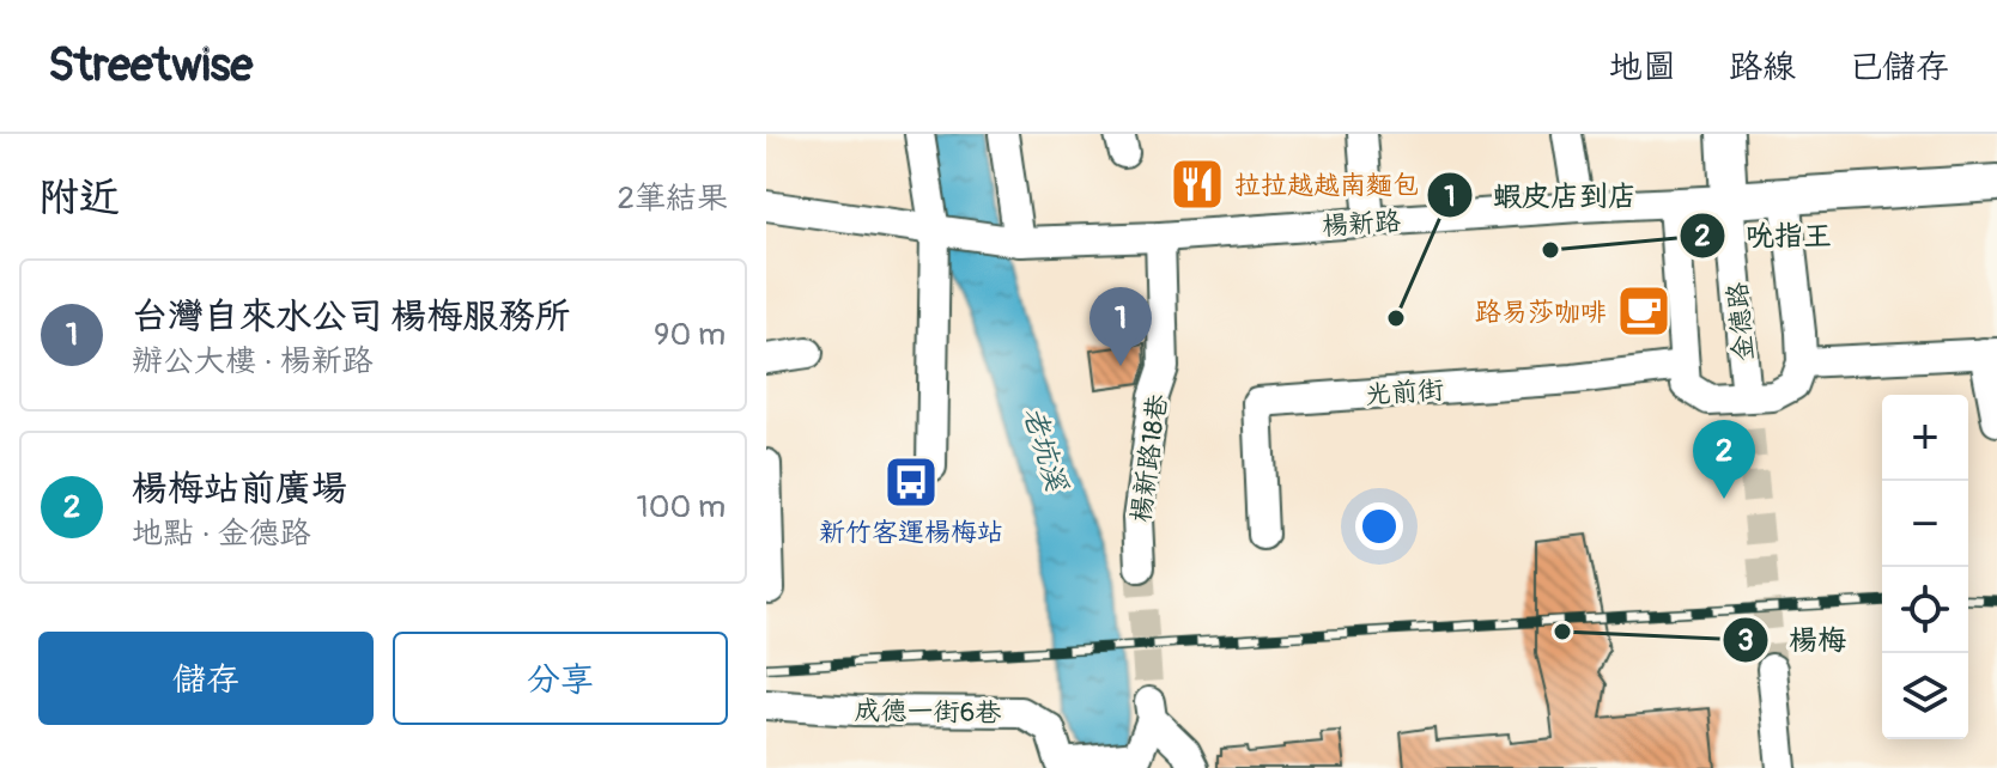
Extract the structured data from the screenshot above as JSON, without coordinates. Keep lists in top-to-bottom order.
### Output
{
  "streets": {
    "main road": ["楊新路"],
    "street": [
      "金德路",
      "光前街",
      "楊新路18巷",
      "成德一街6巷"
    ]
  },
  "crossings": [
    ["楊新路", "金德路"],
    ["楊新路", "楊新路18巷"]
  ],
  "water": ["老坑溪"],
  "places": {
    "restaurant": ["拉拉越越南麵包"],
    "other": ["吮指王", "蝦皮店到店", "楊梅"],
    "cafe": ["路易莎咖啡"],
    "bus stop": ["新竹客運楊梅站"]
  },
  "page": {
    "header": "Streetwise",
    "nav": ["地圖", "路線", "已儲存"],
    "heading": ["附近", "2筆結果"],
    "list": [
      {
        "mark": "1",
        "name": "台灣自來水公司 楊梅服務所",
        "note": "辦公大樓 · 楊新路",
        "value": "90 m"
      },
      {
        "mark": "2",
        "name": "楊梅站前廣場",
        "note": "地點 · 金德路",
        "value": "100 m"
      }
    ],
    "pins": ["1", "2"],
    "map_buttons": ["+", "−"],
    "buttons": ["儲存", "分享"]
  }
}
